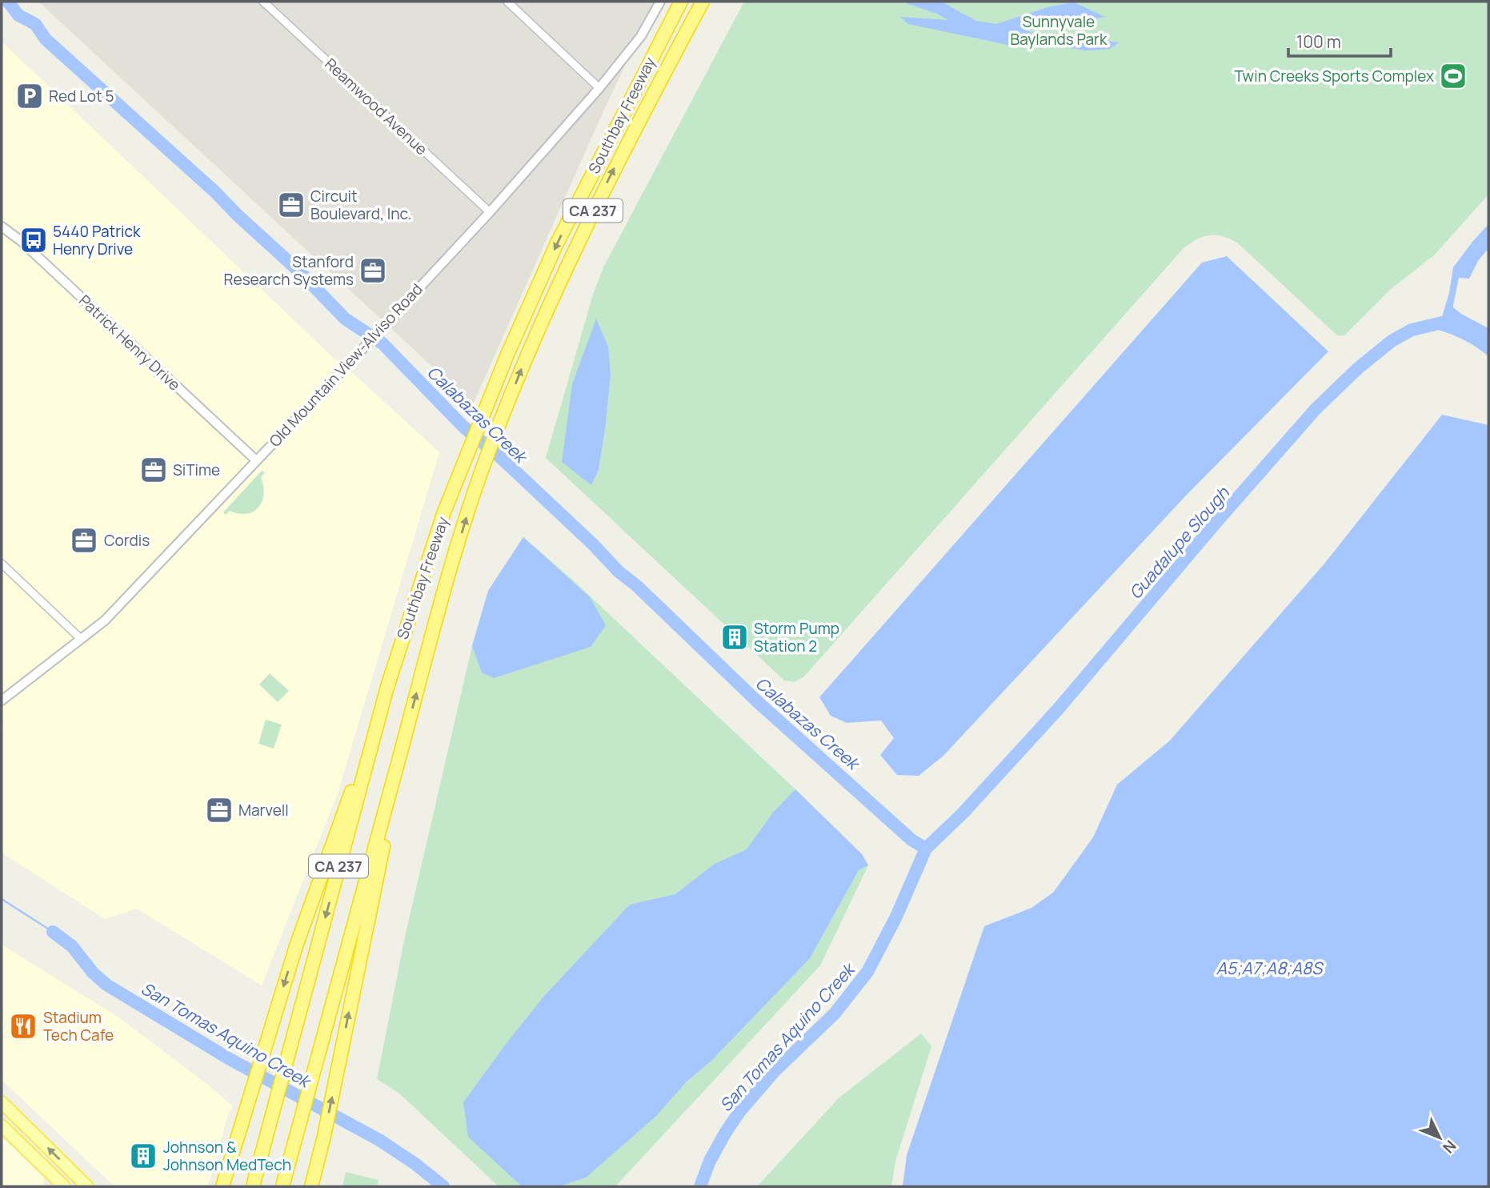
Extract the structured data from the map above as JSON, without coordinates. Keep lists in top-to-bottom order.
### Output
{
  "streets": {
    "highway": ["Southbay Freeway", "CA 237"],
    "street": ["Reamwood Avenue", "Patrick Henry Drive", "Old Mountain View-Alviso Road"]
  },
  "crossings": [
    ["Reamwood Avenue", "Old Mountain View-Alviso Road"],
    ["Patrick Henry Drive", "Old Mountain View-Alviso Road"]
  ],
  "water": [
    "Calabazas Creek",
    "Guadalupe Slough",
    "A5;A7;A8;A8S",
    "San Tomas Aquino Creek"
  ],
  "parks": ["Sunnyvale Baylands Park"],
  "places": {
    "sports": ["Twin Creeks Sports Complex"],
    "parking": ["Red Lot 5"],
    "office": [
      "Circuit Boulevard, Inc.",
      "Stanford Research Systems",
      "SiTime",
      "Cordis",
      "Marvell"
    ],
    "bus stop": ["5440 Patrick Henry Drive"],
    "building": ["Storm Pump Station 2", "Johnson & Johnson MedTech"],
    "restaurant": ["Stadium Tech Cafe"]
  },
  "scale_bar": "100 m",
  "north": "bottom right"
}
